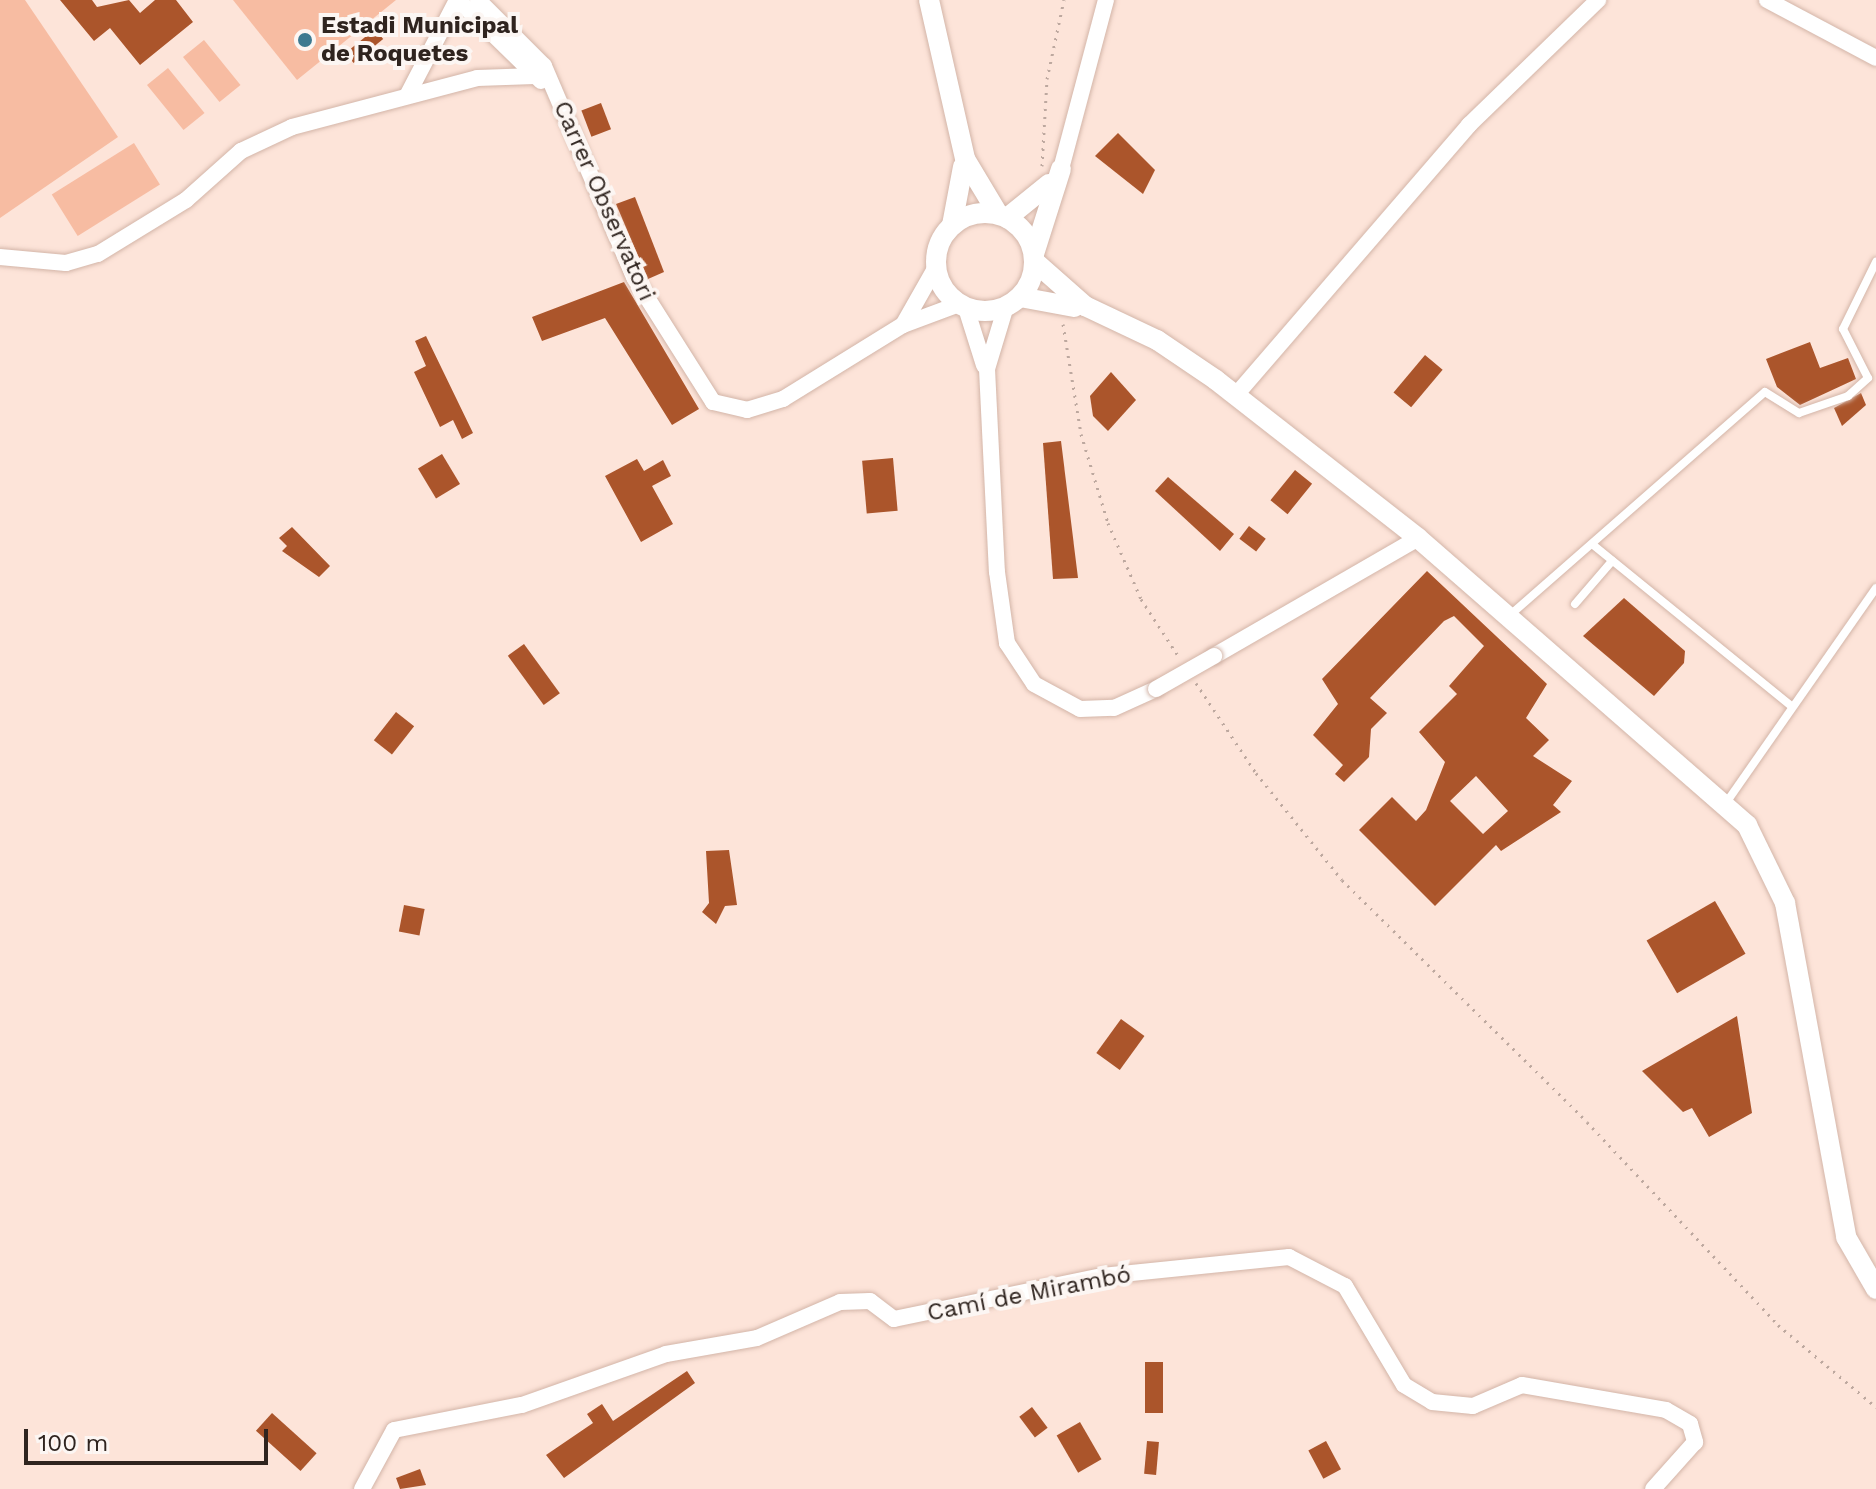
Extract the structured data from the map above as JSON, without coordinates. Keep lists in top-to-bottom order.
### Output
{
  "streets": {
    "street": ["Carrer Observatori", "Camí de Mirambó"]
  },
  "places": ["Estadi Municipal de Roquetes"],
  "scale_bar": "100 m"
}
